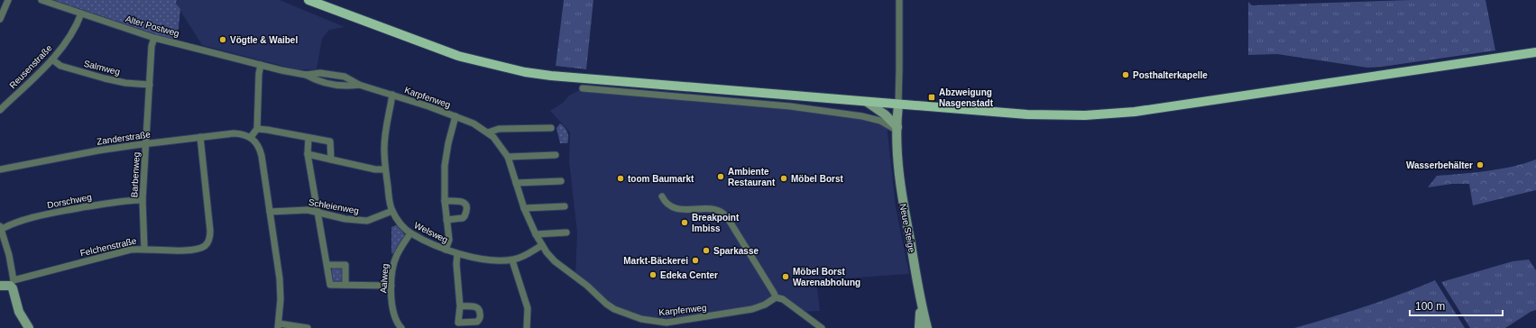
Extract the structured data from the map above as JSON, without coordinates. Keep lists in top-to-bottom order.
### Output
{
  "streets": {
    "main road": ["Neue Steige"],
    "street": [
      "Alter Postweg",
      "Reusenstraße",
      "Salmweg",
      "Karpfenweg",
      "Zanderstraße",
      "Barbenweg",
      "Dorschweg",
      "Schleienweg",
      "Welsweg",
      "Felchenstraße",
      "Aalweg"
    ]
  },
  "crossings": [
    ["Alter Postweg", "Reusenstraße"],
    ["Alter Postweg", "Karpfenweg"],
    ["Alter Postweg", "Barbenweg"],
    ["Reusenstraße", "Salmweg"],
    ["Salmweg", "Barbenweg"],
    ["Karpfenweg", "Welsweg"],
    ["Zanderstraße", "Barbenweg"],
    ["Zanderstraße", "Felchenstraße"],
    ["Barbenweg", "Dorschweg"],
    ["Barbenweg", "Felchenstraße"],
    ["Schleienweg", "Welsweg"],
    ["Welsweg", "Aalweg"]
  ],
  "places": {
    "other": [
      "Vögtle & Waibel",
      "Posthalterkapelle",
      "Wasserbehälter",
      "Ambiente Restaurant",
      "toom Baumarkt",
      "Möbel Borst",
      "Breakpoint Imbiss",
      "Sparkasse",
      "Markt-Bäckerei",
      "Edeka Center",
      "Möbel Borst Warenabholung"
    ],
    "transit": ["Abzweigung Nasgenstadt"]
  },
  "scale_bar": "100 m"
}
